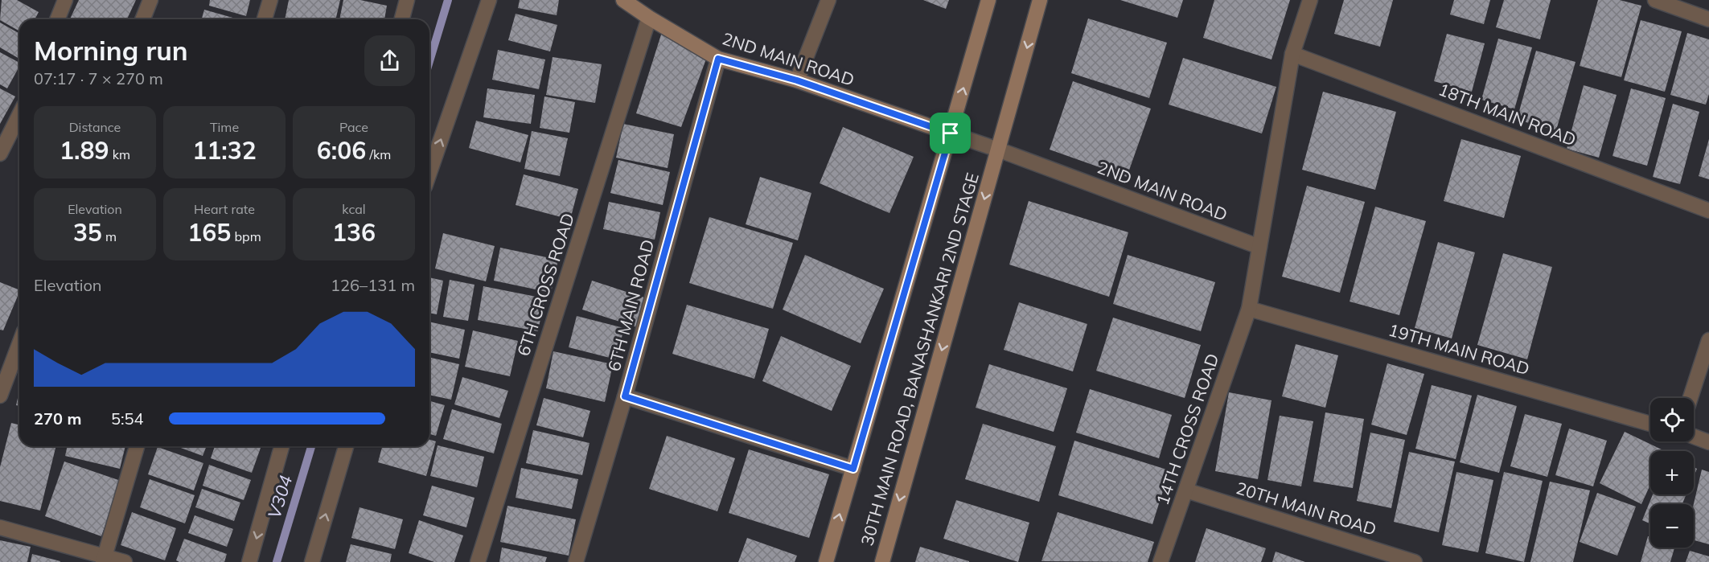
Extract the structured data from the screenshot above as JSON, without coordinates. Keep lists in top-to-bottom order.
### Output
{
  "streets": {
    "main road": ["2ND MAIN ROAD", "30TH MAIN ROAD, BANASHANKARI 2ND STAGE"],
    "street": [
      "18TH MAIN ROAD",
      "6TH CROSS ROAD",
      "6TH MAIN ROAD",
      "19TH MAIN ROAD",
      "14TH CROSS ROAD",
      "20TH MAIN ROAD"
    ]
  },
  "crossings": [
    ["2ND MAIN ROAD", "6TH CROSS ROAD"],
    ["2ND MAIN ROAD", "6TH MAIN ROAD"],
    ["2ND MAIN ROAD", "30TH MAIN ROAD, BANASHANKARI 2ND STAGE"],
    ["2ND MAIN ROAD", "14TH CROSS ROAD"],
    ["18TH MAIN ROAD", "14TH CROSS ROAD"],
    ["19TH MAIN ROAD", "14TH CROSS ROAD"],
    ["14TH CROSS ROAD", "20TH MAIN ROAD"]
  ],
  "water": ["V304"],
  "page": {
    "heading": ["Morning run", "07:17 · 7 × 270 m"],
    "stats": [
      ["Distance", "1.89 km"],
      ["Time", "11:32"],
      ["Pace", "6:06 /km"],
      ["Elevation", "35 m"],
      ["Heart rate", "165 bpm"],
      ["kcal", "136"]
    ],
    "chart": ["Elevation", "126–131 m"],
    "map_buttons": ["+", "−"],
    "list": [
      {
        "name": "270 m",
        "note": "5:54"
      }
    ]
  }
}
